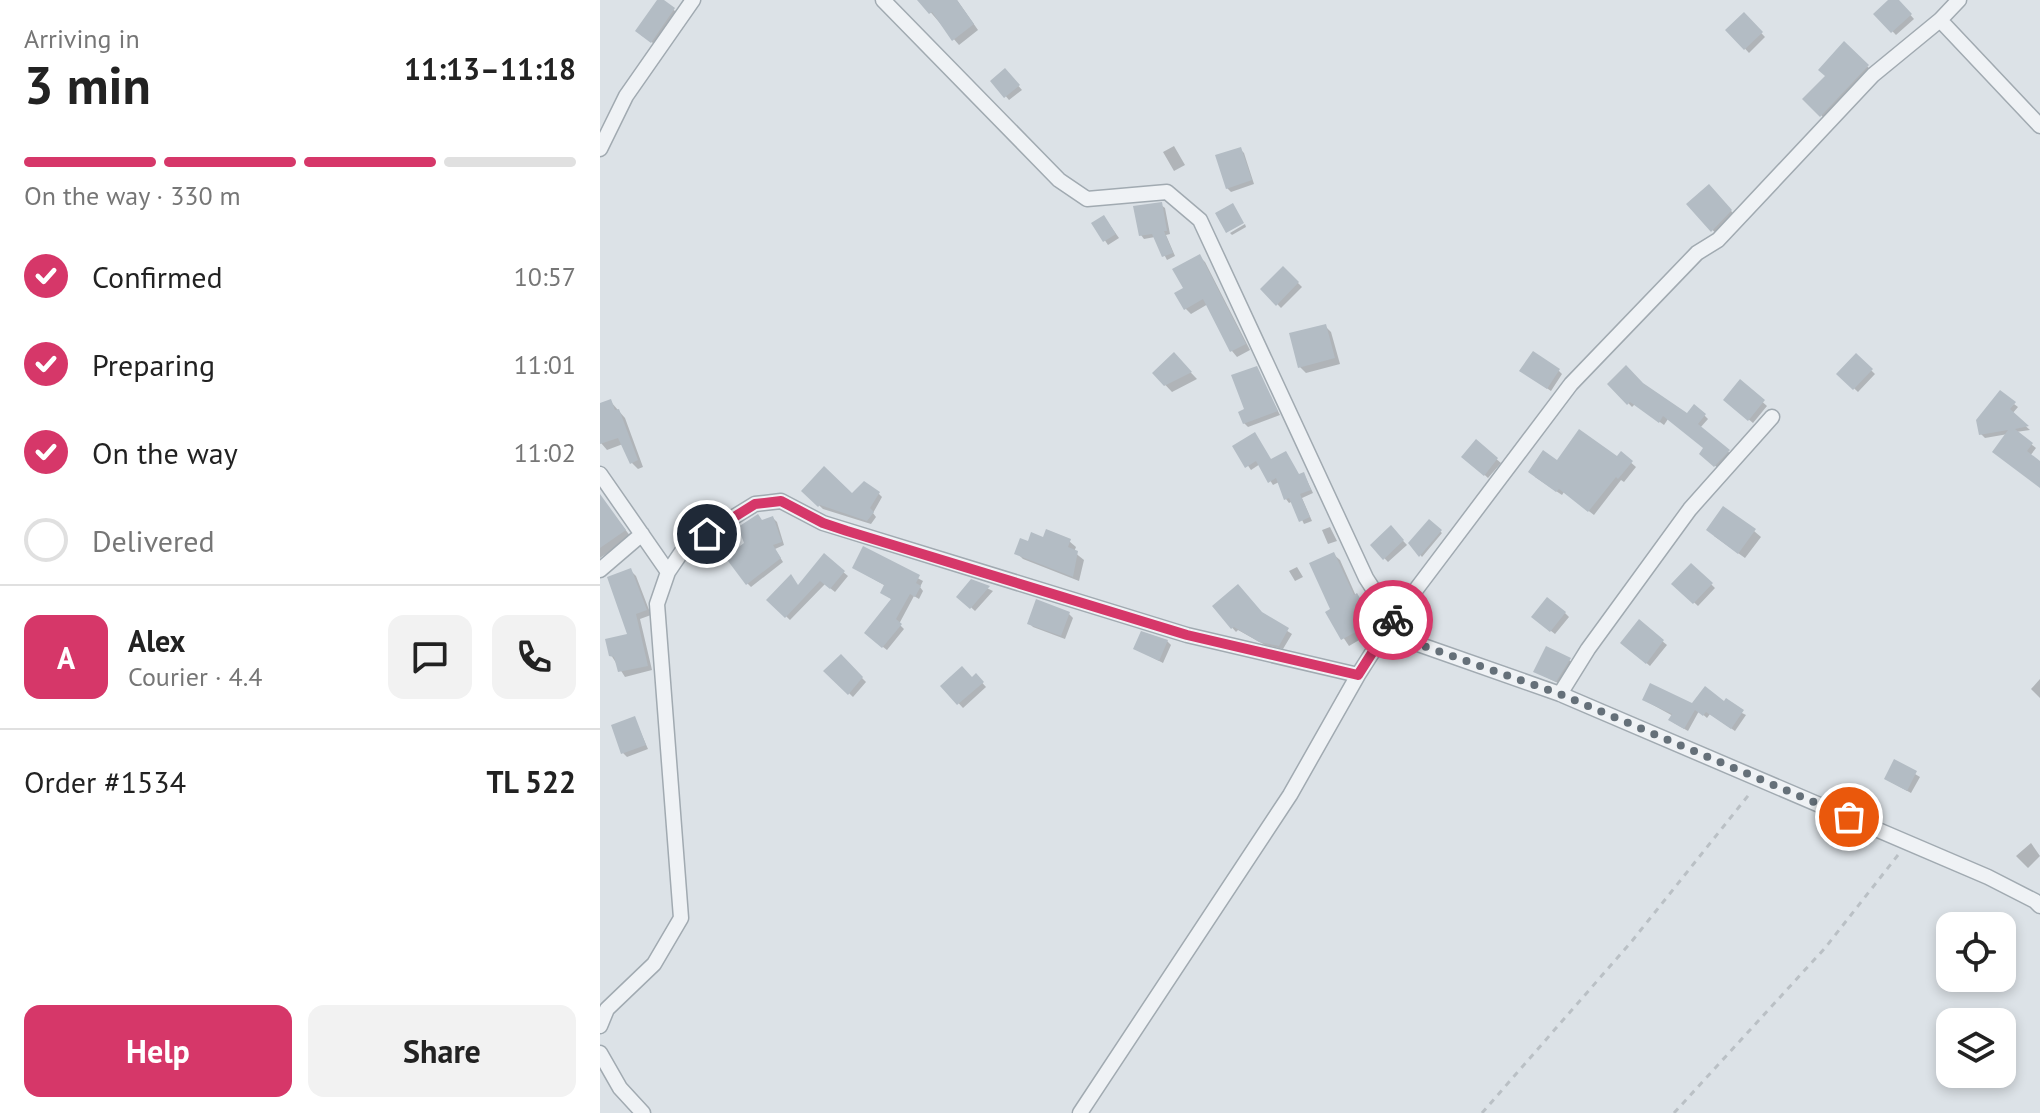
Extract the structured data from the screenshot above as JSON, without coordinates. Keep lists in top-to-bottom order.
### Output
{
  "page": {
    "heading": ["3 min", "Arriving in", "11:13–11:18"],
    "panel": [
      "Alex",
      "Courier · 4.4",
      "Order #1534",
      "TL 522"
    ],
    "bar": "On the way · 330 m",
    "list": [
      ["Confirmed", "10:57"],
      ["Preparing", "11:01"],
      ["On the way", "11:02"],
      "Delivered"
    ],
    "round": "A",
    "buttons": ["Help", "Share"]
  }
}
